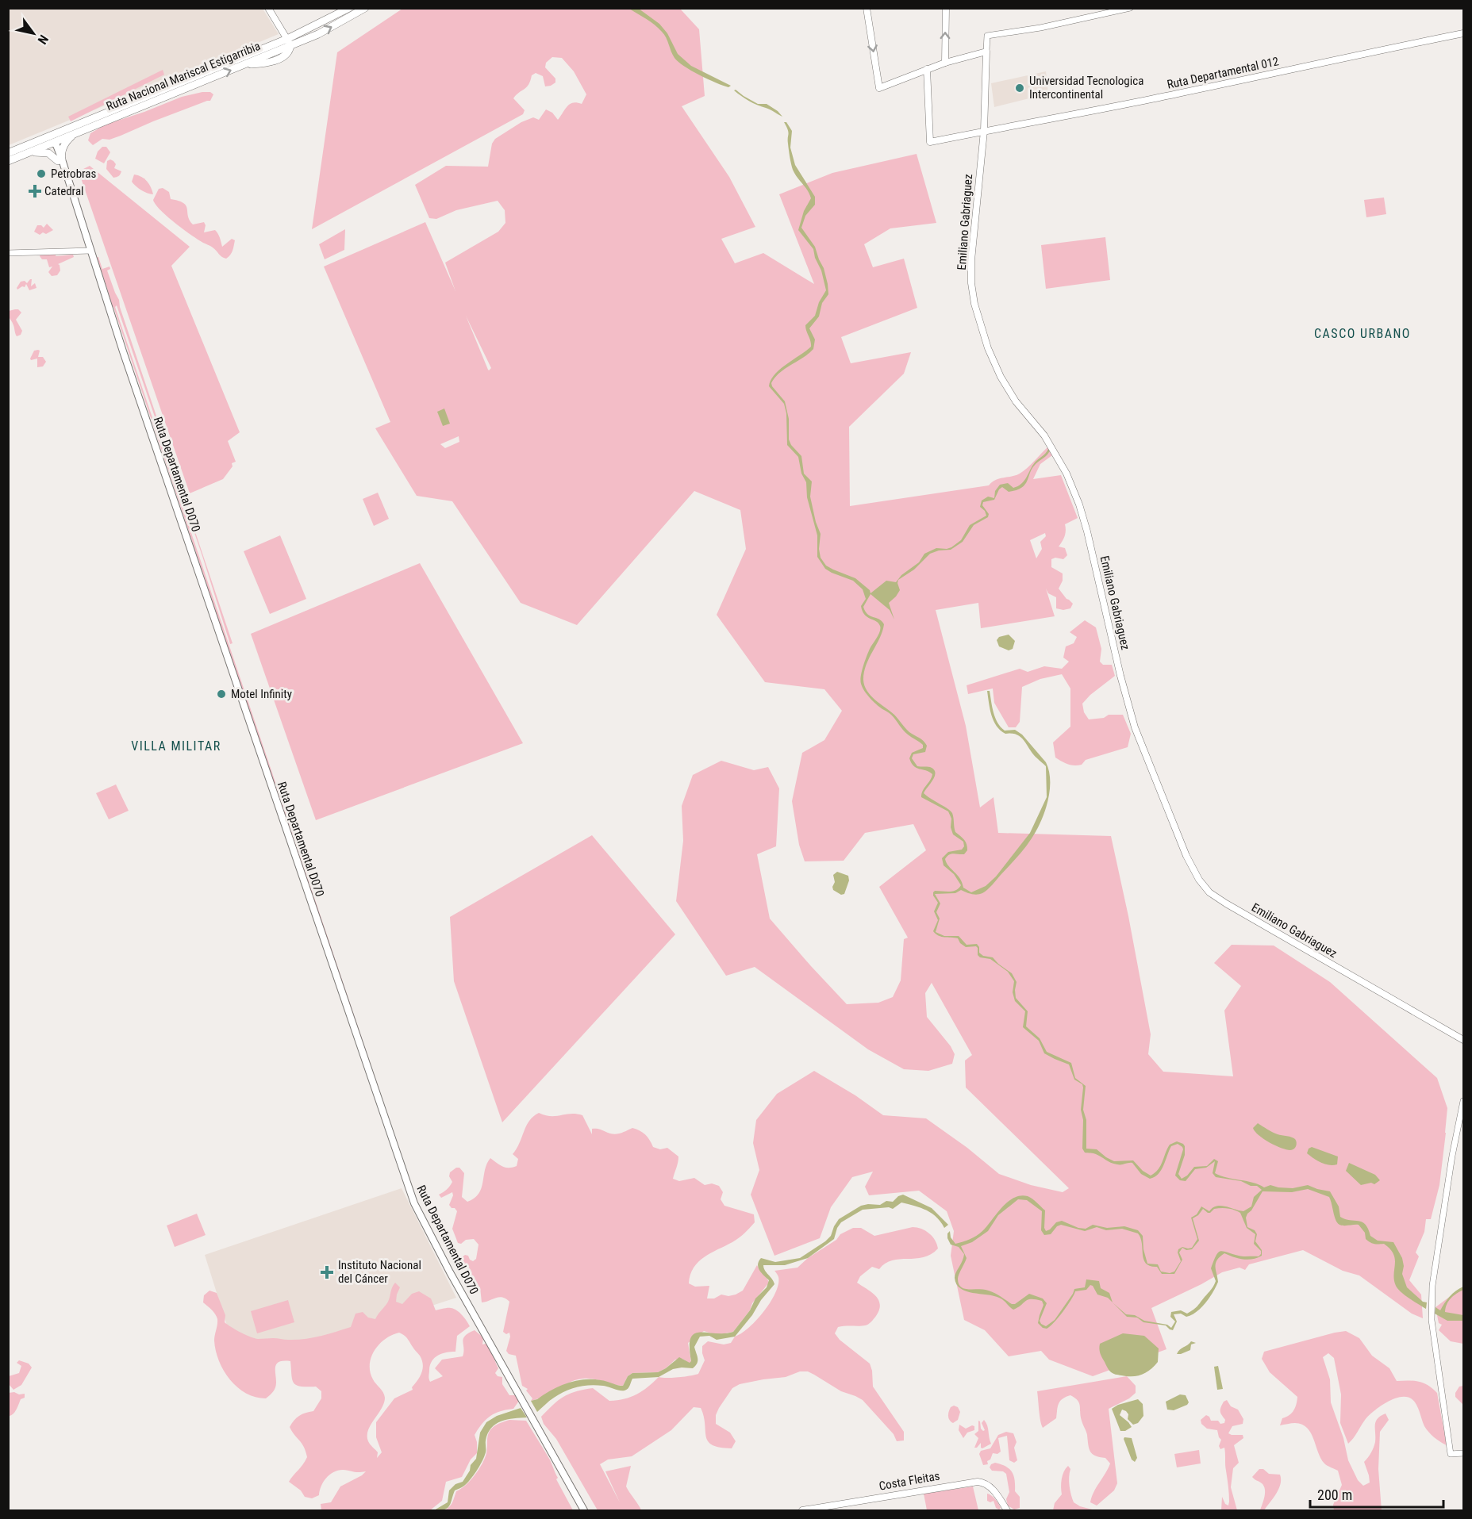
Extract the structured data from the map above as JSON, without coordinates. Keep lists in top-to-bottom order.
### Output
{
  "streets": {
    "highway": ["Ruta Nacional Mariscal Estigarribia"],
    "main road": [
      "Ruta Departamental 012",
      "Emiliano Gabriaguez",
      "Ruta Departamental D070",
      "Costa Fleitas"
    ]
  },
  "crossings": [
    ["Ruta Departamental 012", "Emiliano Gabriaguez"],
    ["Ruta Nacional Mariscal Estigarribia", "Ruta Departamental D070"]
  ],
  "districts": ["CASCO URBANO", "VILLA MILITAR"],
  "places": {
    "other": ["Universidad Tecnologica Intercontinental", "Petrobras", "Motel Infinity"],
    "health": ["Catedral", "Instituto Nacional del Cáncer"]
  },
  "scale_bar": "200 m",
  "north": "bottom right"
}
